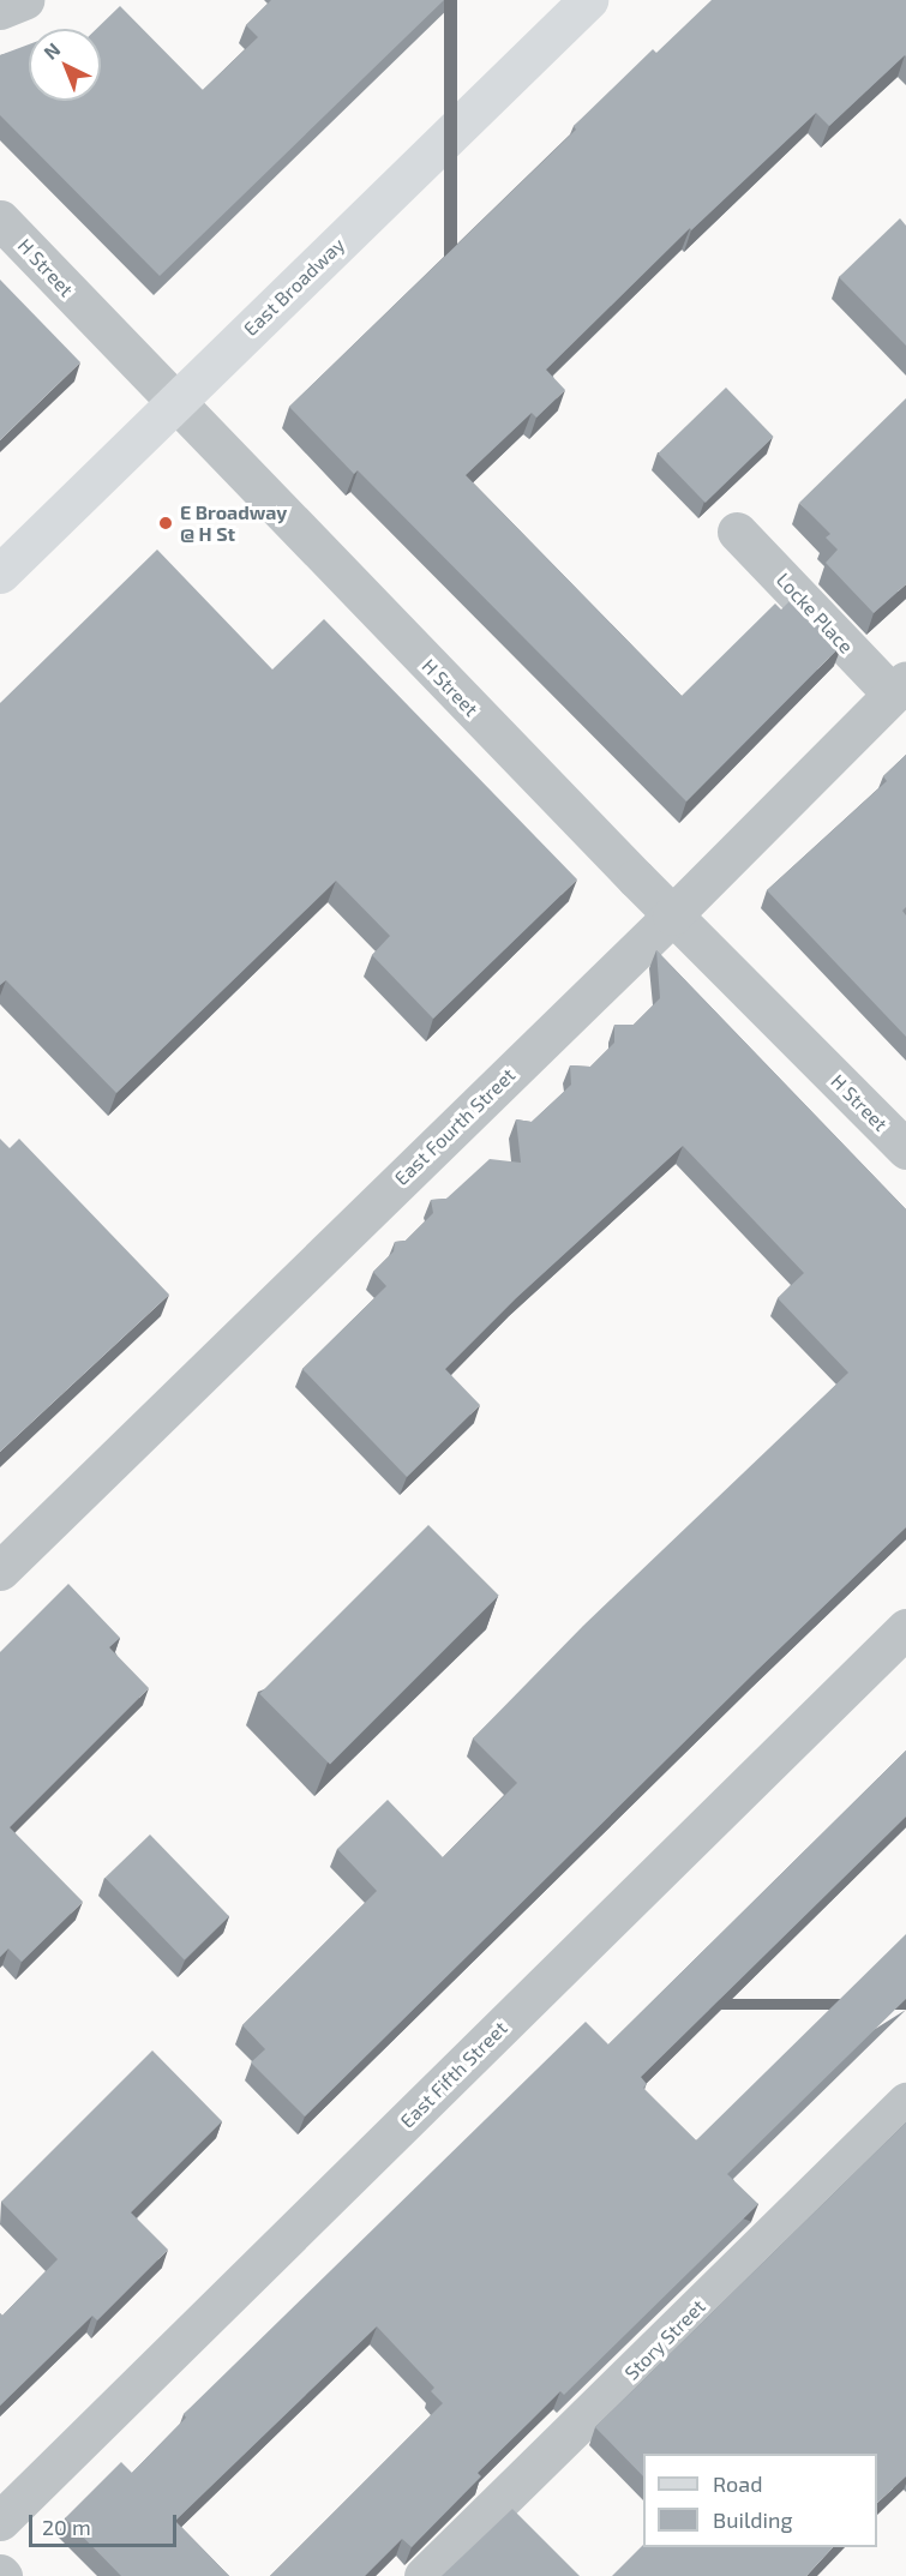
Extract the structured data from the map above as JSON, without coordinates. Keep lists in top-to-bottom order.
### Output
{
  "streets": {
    "main road": ["East Broadway"],
    "street": [
      "H Street",
      "Locke Place",
      "East Fourth Street",
      "East Fifth Street",
      "Story Street"
    ]
  },
  "crossings": [
    ["H Street", "East Broadway"],
    ["H Street", "East Fourth Street"],
    ["Locke Place", "East Fourth Street"]
  ],
  "places": ["E Broadway @ H St"],
  "legend": ["Road", "Building"],
  "scale_bar": "20 m",
  "north": "top left"
}
